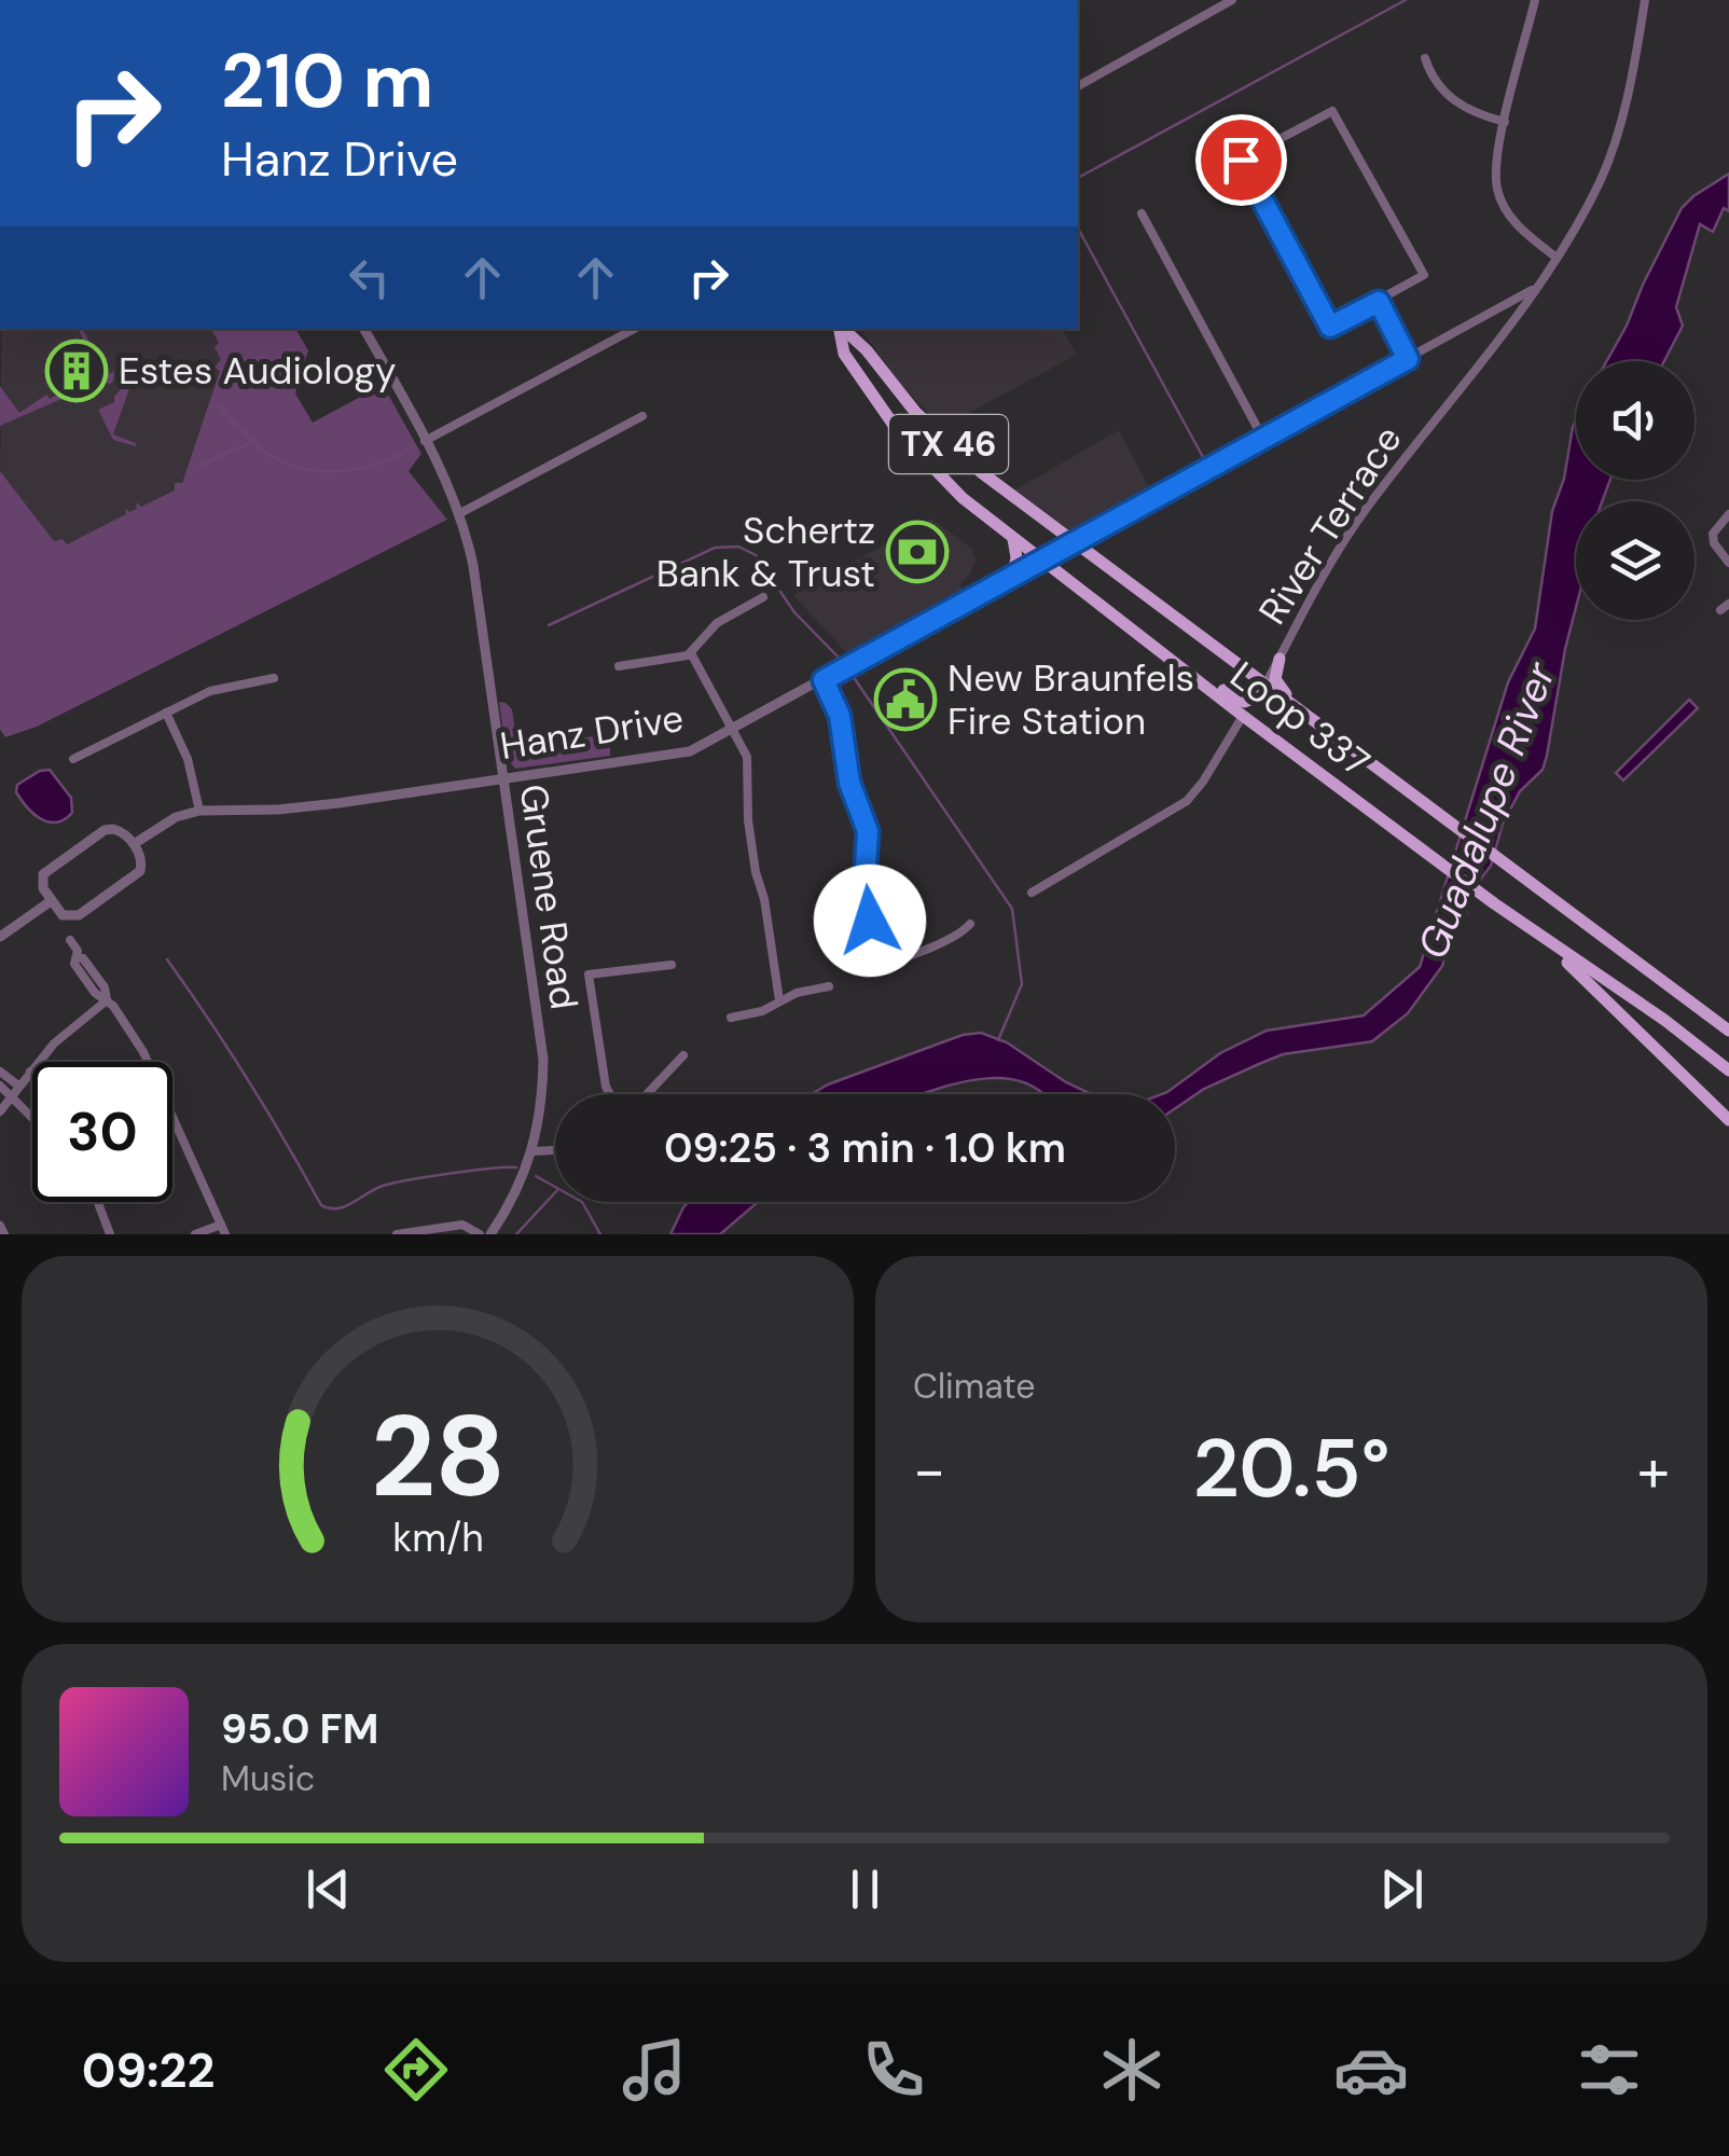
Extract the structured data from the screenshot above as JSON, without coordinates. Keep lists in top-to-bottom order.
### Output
{
  "streets": {
    "main road": ["TX 46", "Loop 337"],
    "street": ["River Terrace", "Hanz Drive", "Gruene Road"]
  },
  "crossings": [
    ["River Terrace", "Loop 337"],
    ["River Terrace", "Hanz Drive"],
    ["Loop 337", "Hanz Drive"],
    ["Hanz Drive", "Gruene Road"]
  ],
  "water": ["Guadalupe River"],
  "places": {
    "building": ["Estes Audiology"],
    "bank": ["Schertz Bank & Trust"],
    "public building": ["New Braunfels Fire Station"]
  },
  "page": {
    "turn": ["210 m", "Hanz Drive"],
    "limit": "30",
    "trip": "09:25 · 3 min · 1.0 km",
    "tile": "Climate",
    "heat": ["−", "20.5°", "+"],
    "song": ["95.0 FM", "Music"],
    "tabs": "09:22",
    "gauge": ["28", "km/h"]
  }
}
